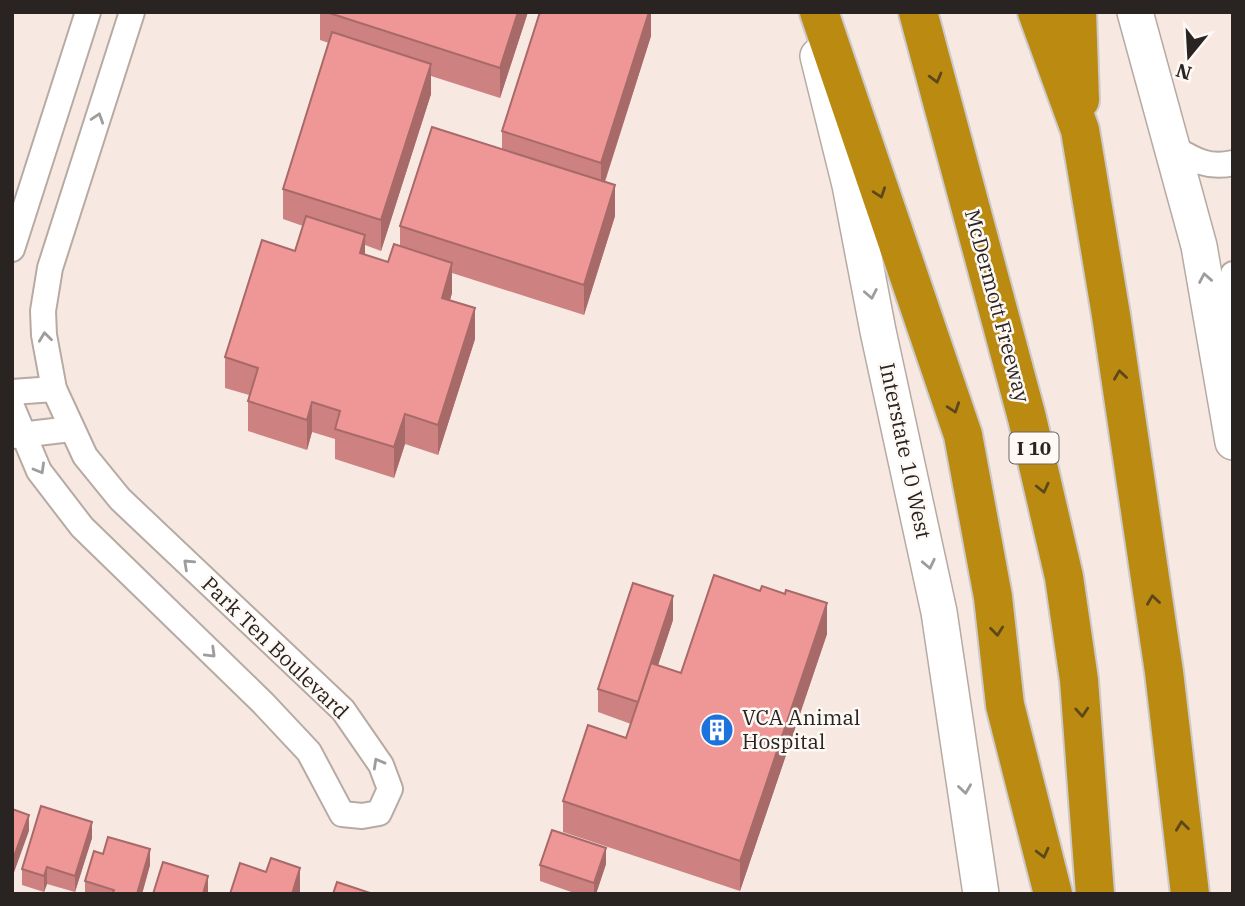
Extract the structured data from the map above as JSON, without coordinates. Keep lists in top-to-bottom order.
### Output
{
  "streets": {
    "highway": ["McDermott Freeway", "I 10"],
    "main road": ["Interstate 10 West"],
    "street": ["Park Ten Boulevard"]
  },
  "one_way": ["Interstate 10 West"],
  "places": {
    "building": ["VCA Animal Hospital"]
  },
  "north": "bottom"
}
